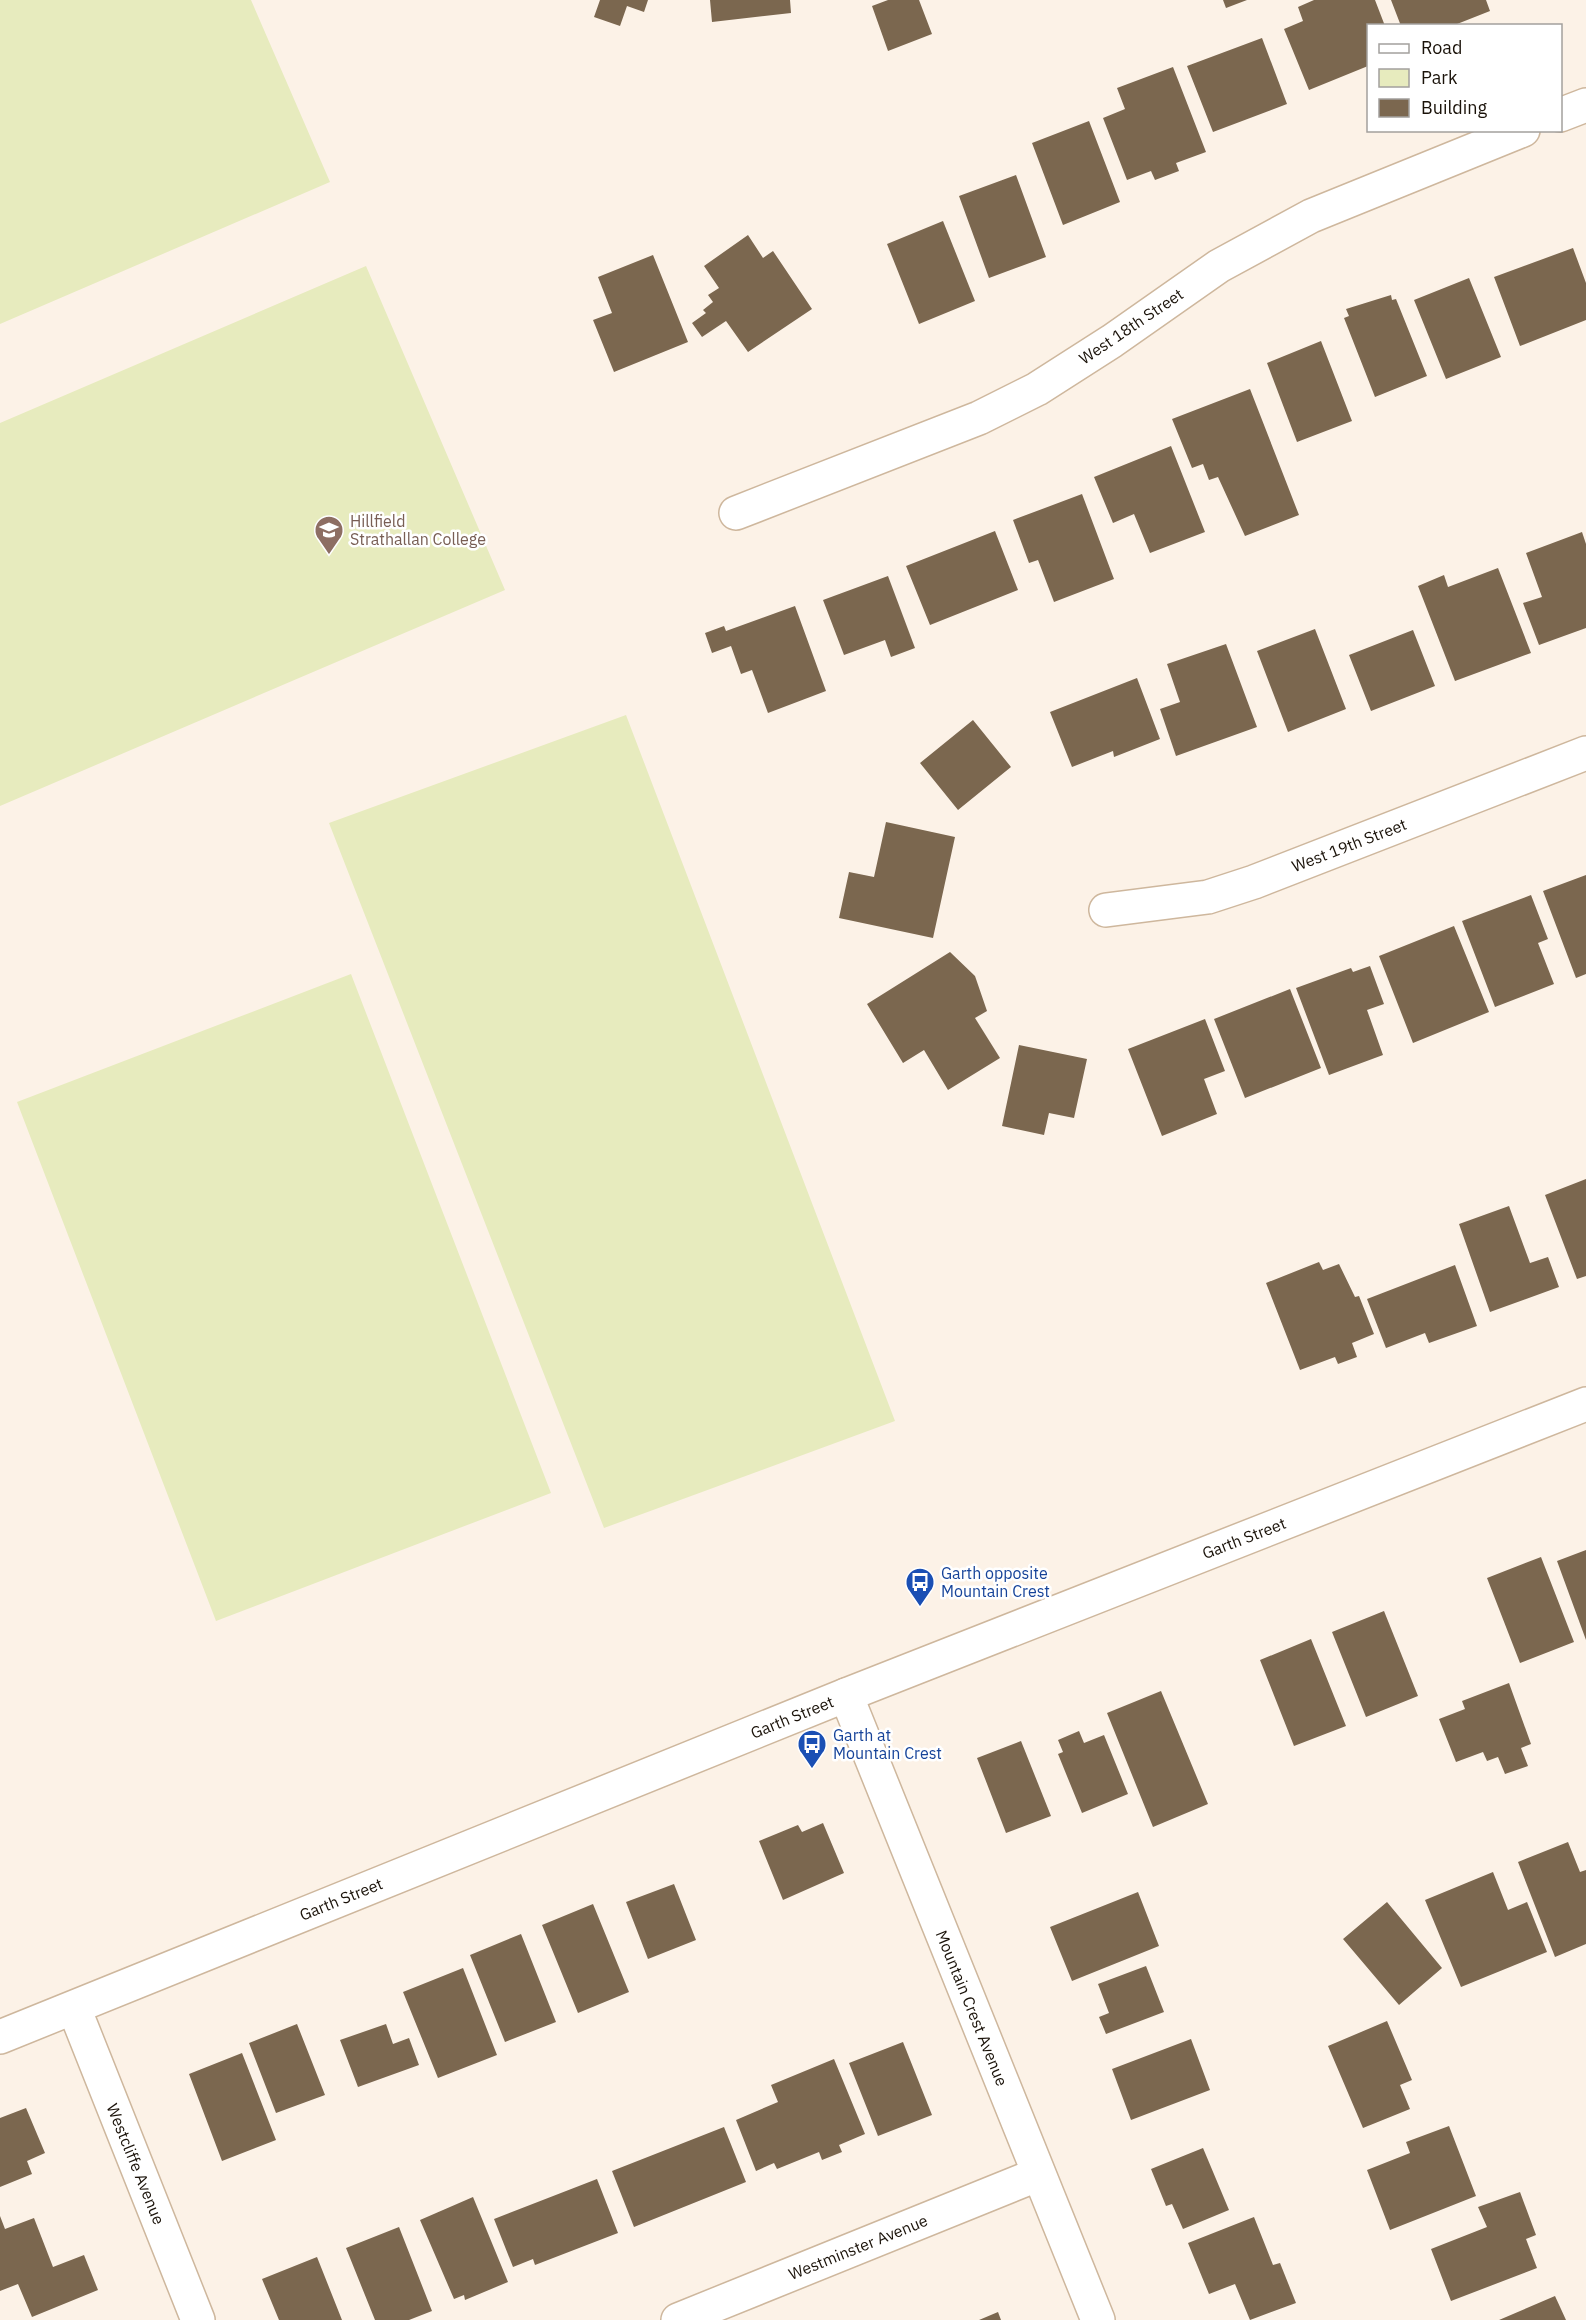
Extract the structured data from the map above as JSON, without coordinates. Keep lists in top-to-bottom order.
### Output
{
  "streets": {
    "street": [
      "West 18th Street",
      "West 19th Street",
      "Garth Street",
      "Mountain Crest Avenue",
      "Westcliffe Avenue",
      "Westminster Avenue"
    ]
  },
  "crossings": [
    ["Garth Street", "Mountain Crest Avenue"],
    ["Garth Street", "Westcliffe Avenue"],
    ["Mountain Crest Avenue", "Westminster Avenue"]
  ],
  "places": {
    "school or university": ["Hillfield Strathallan College"],
    "bus stop": ["Garth opposite Mountain Crest", "Garth at Mountain Crest"]
  },
  "legend": ["Road", "Park", "Building"]
}
